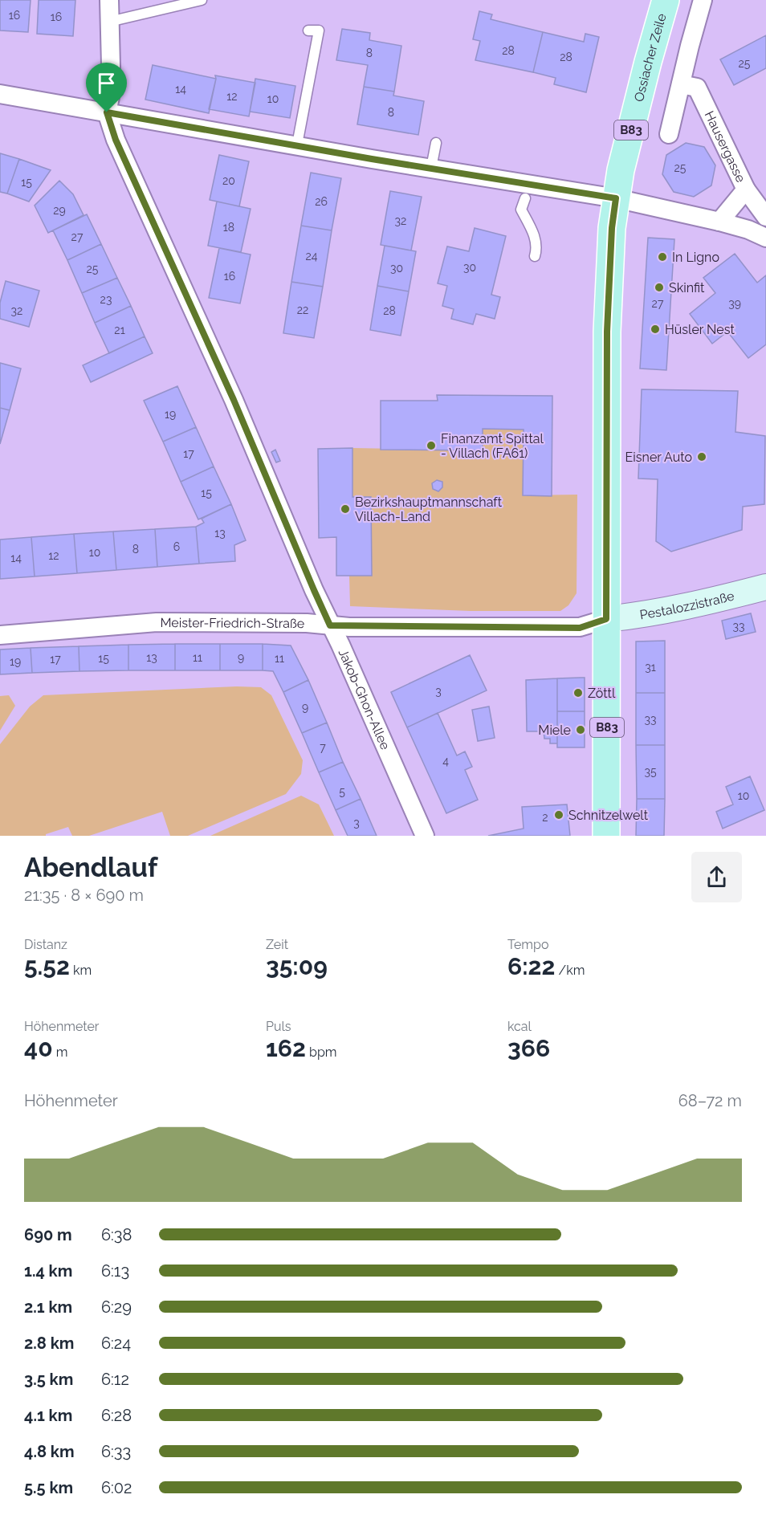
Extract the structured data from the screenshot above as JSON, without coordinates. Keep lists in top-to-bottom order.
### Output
{
  "streets": {
    "main road": ["Ossiacher Zeile", "B83", "Pestalozzistraße"],
    "street": ["Hausergasse", "Meister-Friedrich-Straße", "Jakob-Ghon-Allee"]
  },
  "crossings": [
    ["Ossiacher Zeile", "Pestalozzistraße"],
    ["Ossiacher Zeile", "Meister-Friedrich-Straße"],
    ["Pestalozzistraße", "Meister-Friedrich-Straße"],
    ["Meister-Friedrich-Straße", "Jakob-Ghon-Allee"]
  ],
  "places": [
    "In Ligno",
    "Skinfit",
    "Hüsler Nest",
    "Finanzamt Spittal - Villach (FA61)",
    "Eisner Auto",
    "Bezirkshauptmannschaft Villach-Land",
    "Zöttl",
    "Miele",
    "Schnitzelwelt"
  ],
  "house_numbers": [
    "16",
    "16",
    "28",
    "8",
    "28",
    "25",
    "14",
    "12",
    "10",
    "8",
    "25",
    "20",
    "15",
    "26",
    "29",
    "32",
    "18",
    "27",
    "24",
    "30",
    "30",
    "25",
    "16",
    "23",
    "27",
    "39",
    "22",
    "32",
    "28",
    "21",
    "19",
    "17",
    "15",
    "13",
    "6",
    "8",
    "10",
    "12",
    "14",
    "33",
    "13",
    "11",
    "9",
    "15",
    "11",
    "17",
    "19",
    "31",
    "3",
    "9",
    "33",
    "7",
    "4",
    "35",
    "5",
    "10",
    "2",
    "3"
  ],
  "page": {
    "heading": ["Abendlauf", "21:35 · 8 × 690 m"],
    "stats": [
      ["Distanz", "5.52 km"],
      ["Zeit", "35:09"],
      ["Tempo", "6:22 /km"],
      ["Höhenmeter", "40 m"],
      ["Puls", "162 bpm"],
      ["kcal", "366"]
    ],
    "chart": ["Höhenmeter", "68–72 m"],
    "list": [
      {
        "name": "690 m",
        "note": "6:38"
      },
      {
        "name": "1.4 km",
        "note": "6:13"
      },
      {
        "name": "2.1 km",
        "note": "6:29"
      },
      {
        "name": "2.8 km",
        "note": "6:24"
      },
      {
        "name": "3.5 km",
        "note": "6:12"
      },
      {
        "name": "4.1 km",
        "note": "6:28"
      },
      {
        "name": "4.8 km",
        "note": "6:33"
      },
      {
        "name": "5.5 km",
        "note": "6:02"
      }
    ]
  }
}
